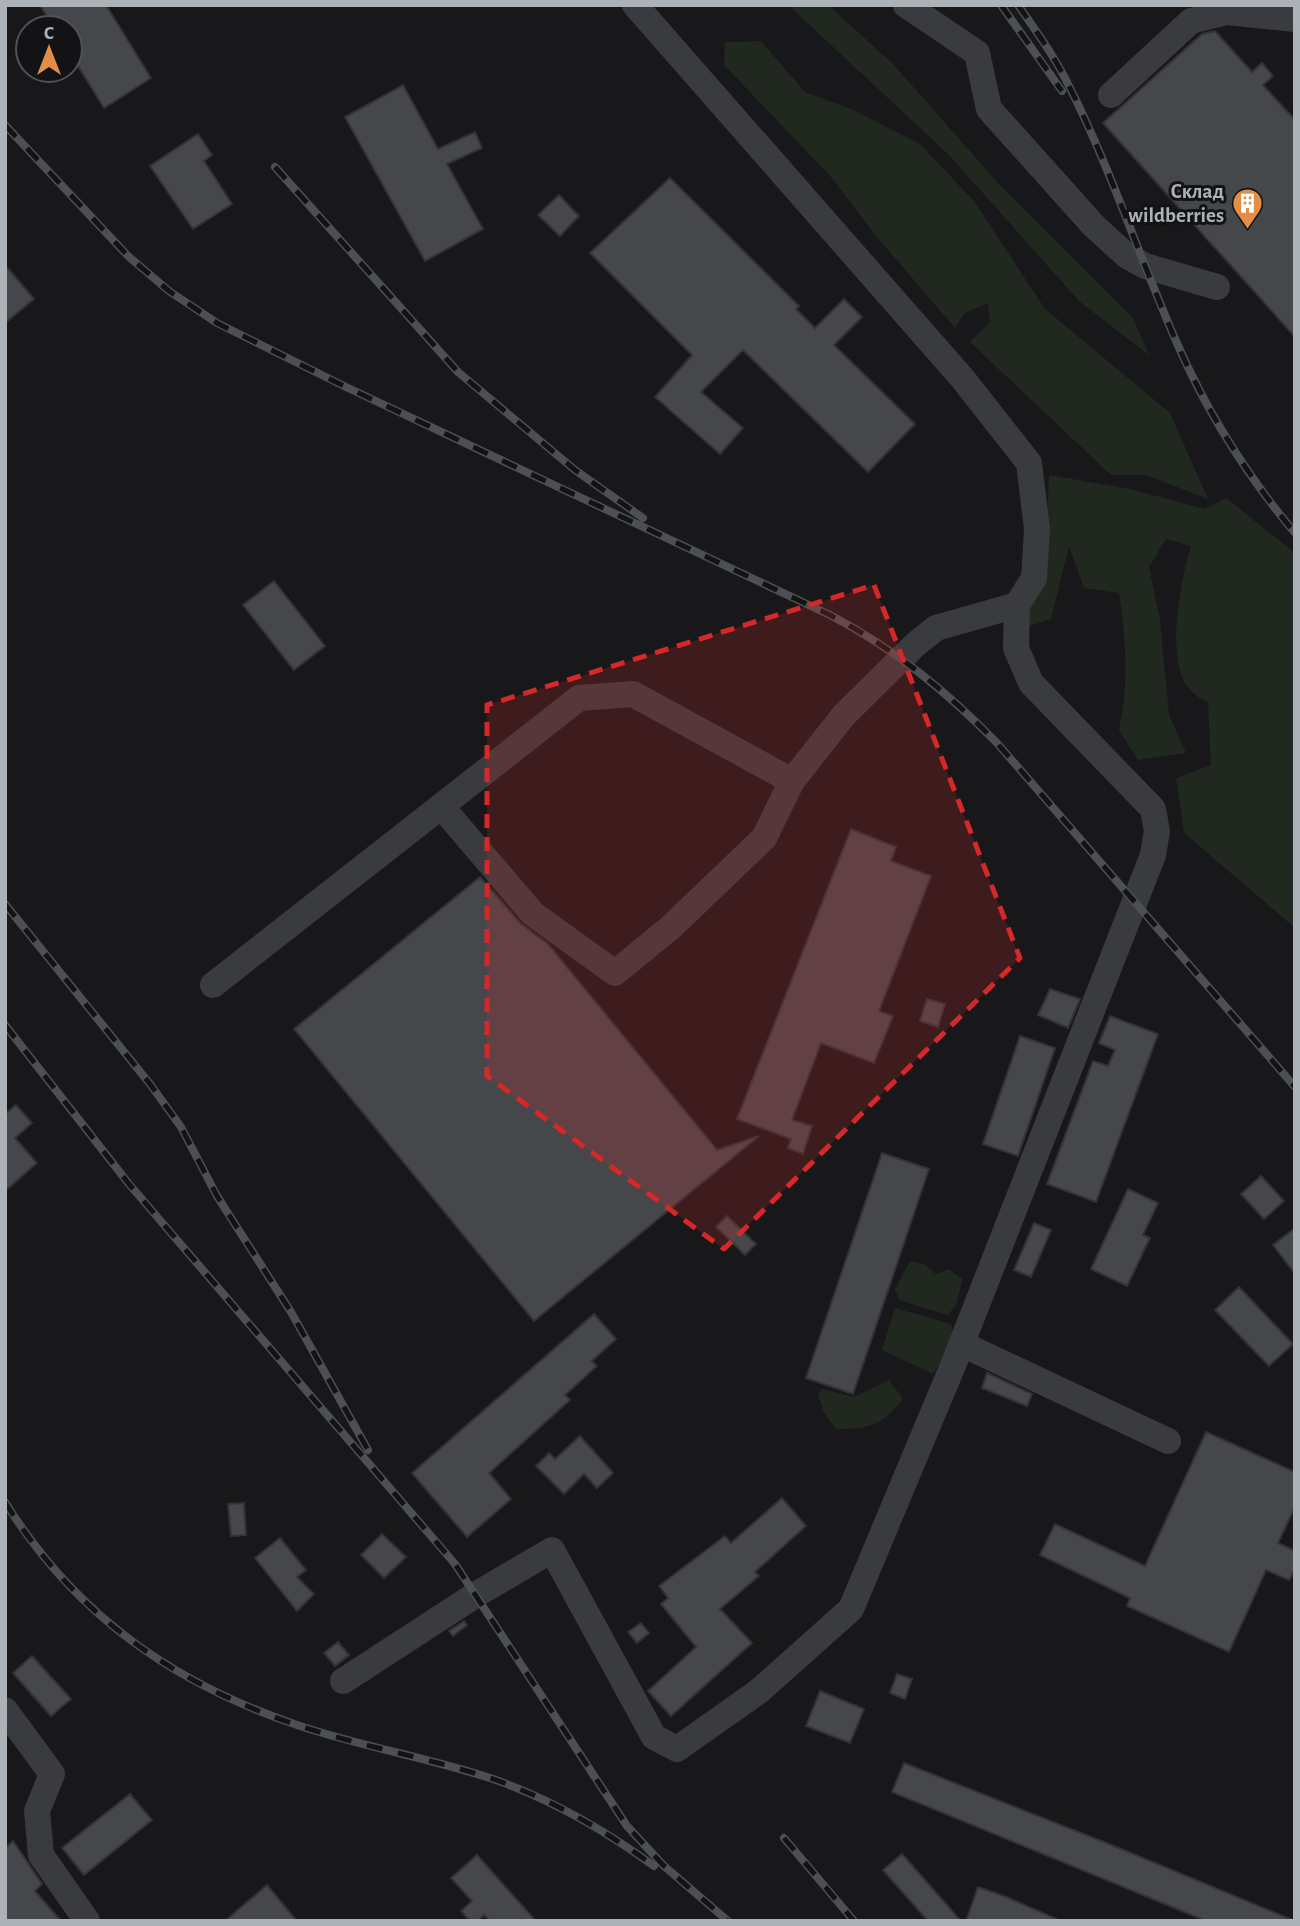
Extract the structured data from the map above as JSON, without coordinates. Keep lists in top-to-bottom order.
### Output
{
  "places": {
    "building": ["Склад wildberries"]
  },
  "north": "top"
}
